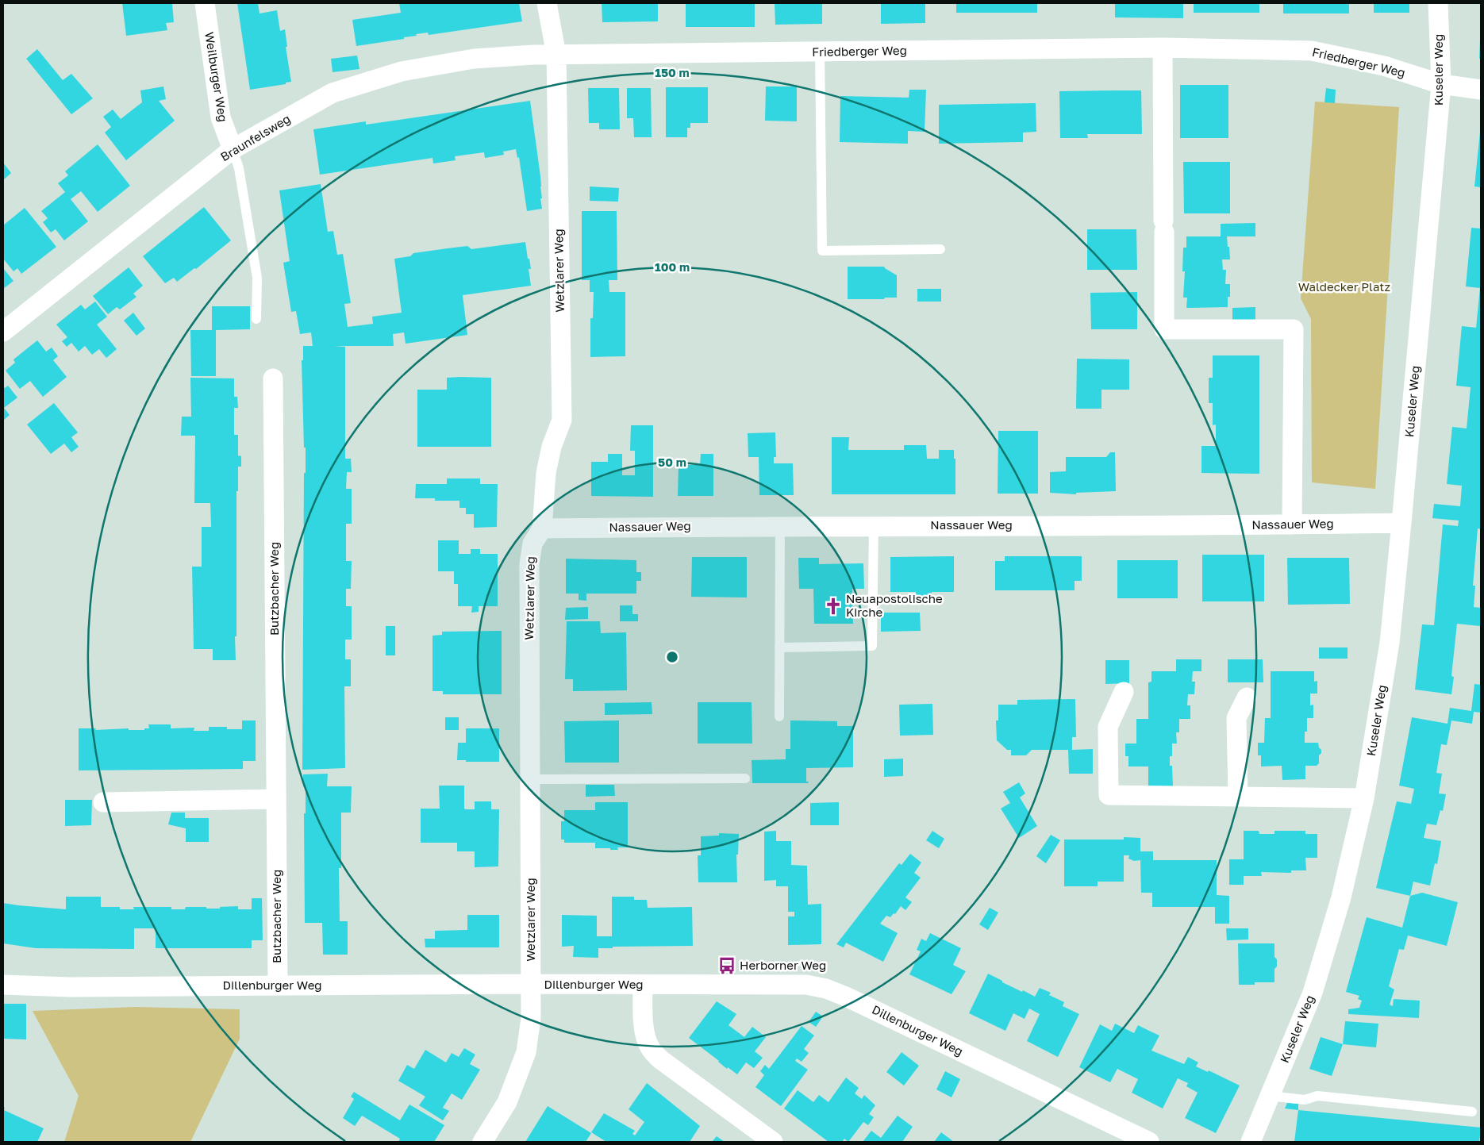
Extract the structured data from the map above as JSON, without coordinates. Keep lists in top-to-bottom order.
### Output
{
  "streets": {
    "street": [
      "Friedberger Weg",
      "Kuseler Weg",
      "Weilburger Weg",
      "Braunfelsweg",
      "Wetzlarer Weg",
      "Nassauer Weg",
      "Butzbacher Weg",
      "Dillenburger Weg"
    ]
  },
  "crossings": [
    ["Friedberger Weg", "Kuseler Weg"],
    ["Friedberger Weg", "Braunfelsweg"],
    ["Friedberger Weg", "Wetzlarer Weg"],
    ["Kuseler Weg", "Nassauer Weg"],
    ["Weilburger Weg", "Braunfelsweg"],
    ["Braunfelsweg", "Wetzlarer Weg"],
    ["Wetzlarer Weg", "Nassauer Weg"],
    ["Wetzlarer Weg", "Dillenburger Weg"],
    ["Butzbacher Weg", "Dillenburger Weg"]
  ],
  "parks": ["Waldecker Platz"],
  "places": {
    "church": ["Neuapostolische Kirche"],
    "bus stop": ["Herborner Weg"]
  },
  "rings": ["150 m", "100 m", "50 m"]
}
